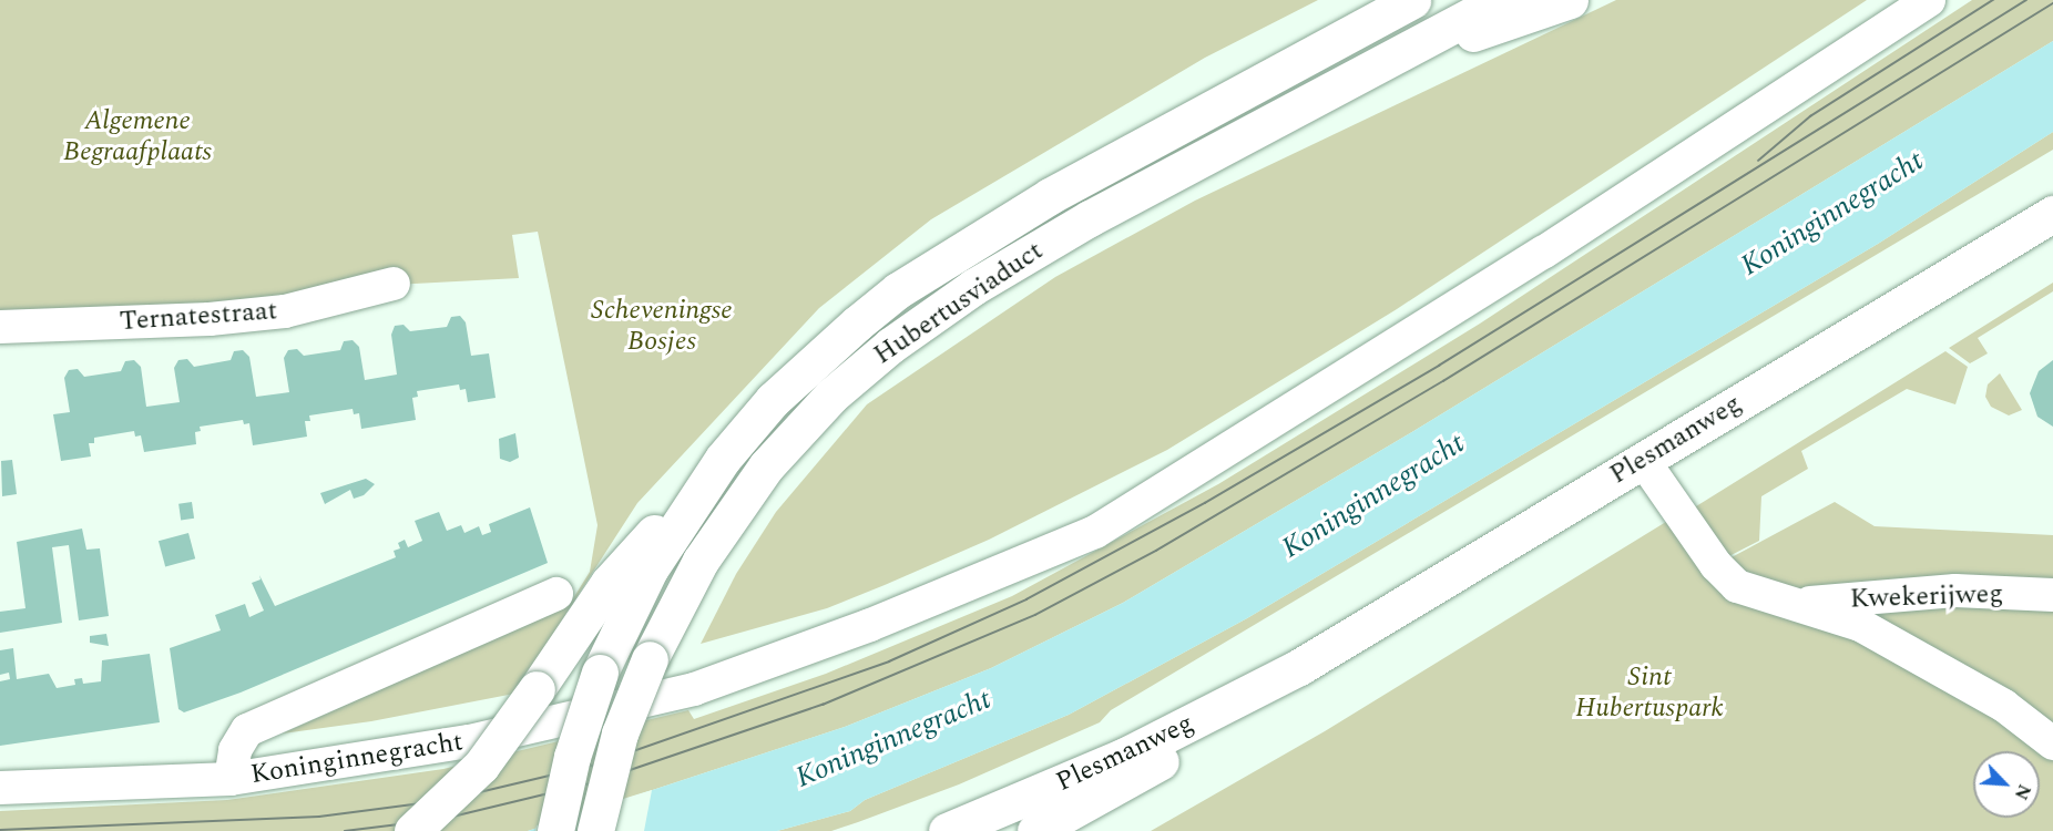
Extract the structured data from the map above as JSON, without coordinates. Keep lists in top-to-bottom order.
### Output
{
  "streets": {
    "main road": ["Hubertusviaduct", "Plesmanweg"],
    "street": ["Ternatestraat", "Kwekerijweg", "Koninginnegracht"]
  },
  "water": ["Koninginnegracht"],
  "parks": ["Algemene Begraafplaats", "Scheveningse Bosjes", "Sint Hubertuspark"],
  "north": "bottom right"
}
